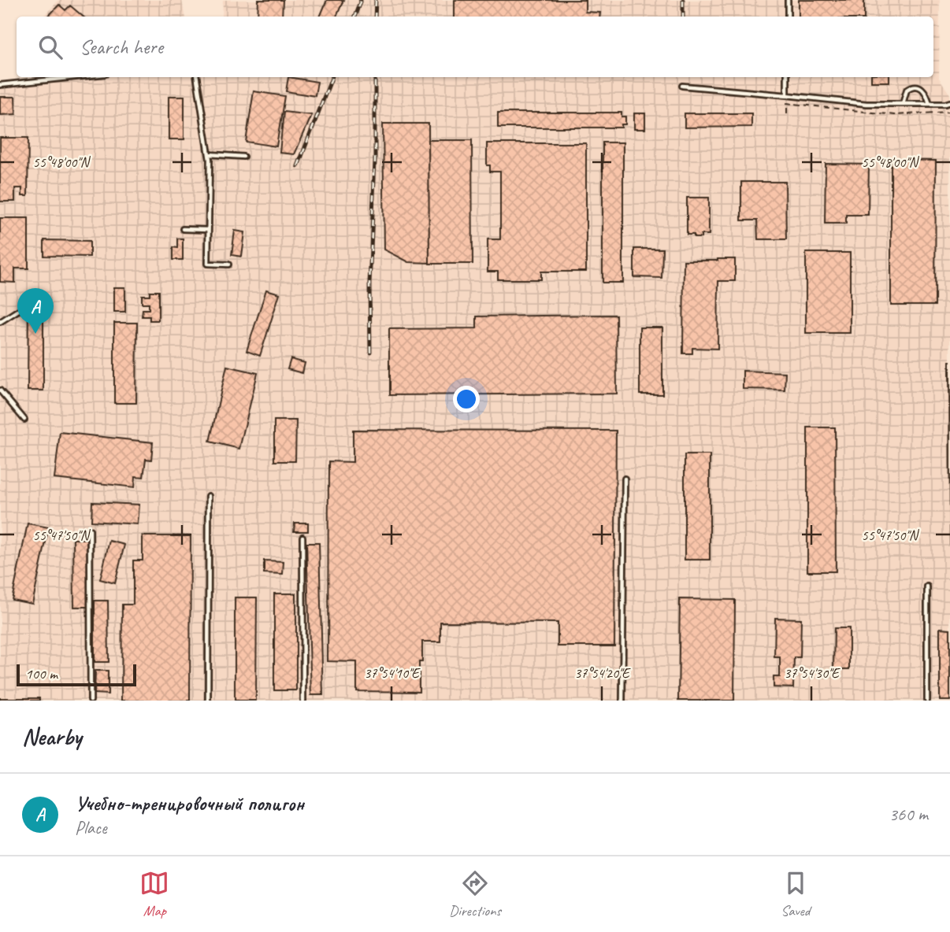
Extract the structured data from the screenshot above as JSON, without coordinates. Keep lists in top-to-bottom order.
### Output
{
  "scale_bar": "100 m",
  "page": {
    "search": "Search here",
    "pins": "A",
    "scale": "100 m",
    "heading": "Nearby",
    "list": [
      {
        "mark": "A",
        "name": "Учебно-тренировочный полигон",
        "note": "Place",
        "value": "360 m"
      }
    ],
    "nav": ["Map", "Directions", "Saved"]
  },
  "coordinates": [
    "55°48'00\"N",
    "55°47'50\"N",
    "37°54'10\"E",
    "37°54'20\"E",
    "37°54'30\"E"
  ]
}
